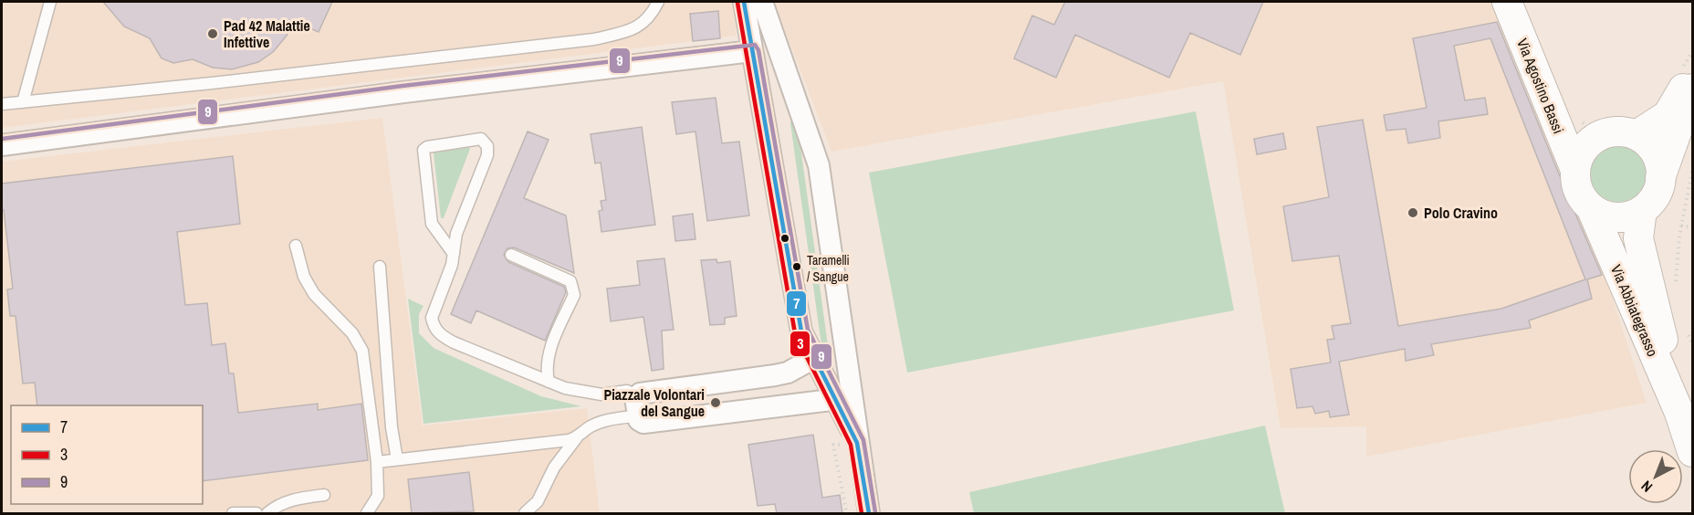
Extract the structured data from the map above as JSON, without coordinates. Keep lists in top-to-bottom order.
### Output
{
  "streets": {
    "main road": ["Via Agostino Bassi", "Via Abbiategrasso"]
  },
  "crossings": [
    ["Via Agostino Bassi", "Via Abbiategrasso"]
  ],
  "places": [
    "Pad 42 Malattie Infettive",
    "Polo Cravino",
    "Taramelli / Sangue",
    "Piazzale Volontari del Sangue"
  ],
  "lines": ["transit line 7", "transit line 3", "transit line 9"],
  "legend": ["7", "3", "9"],
  "north": "bottom left"
}
